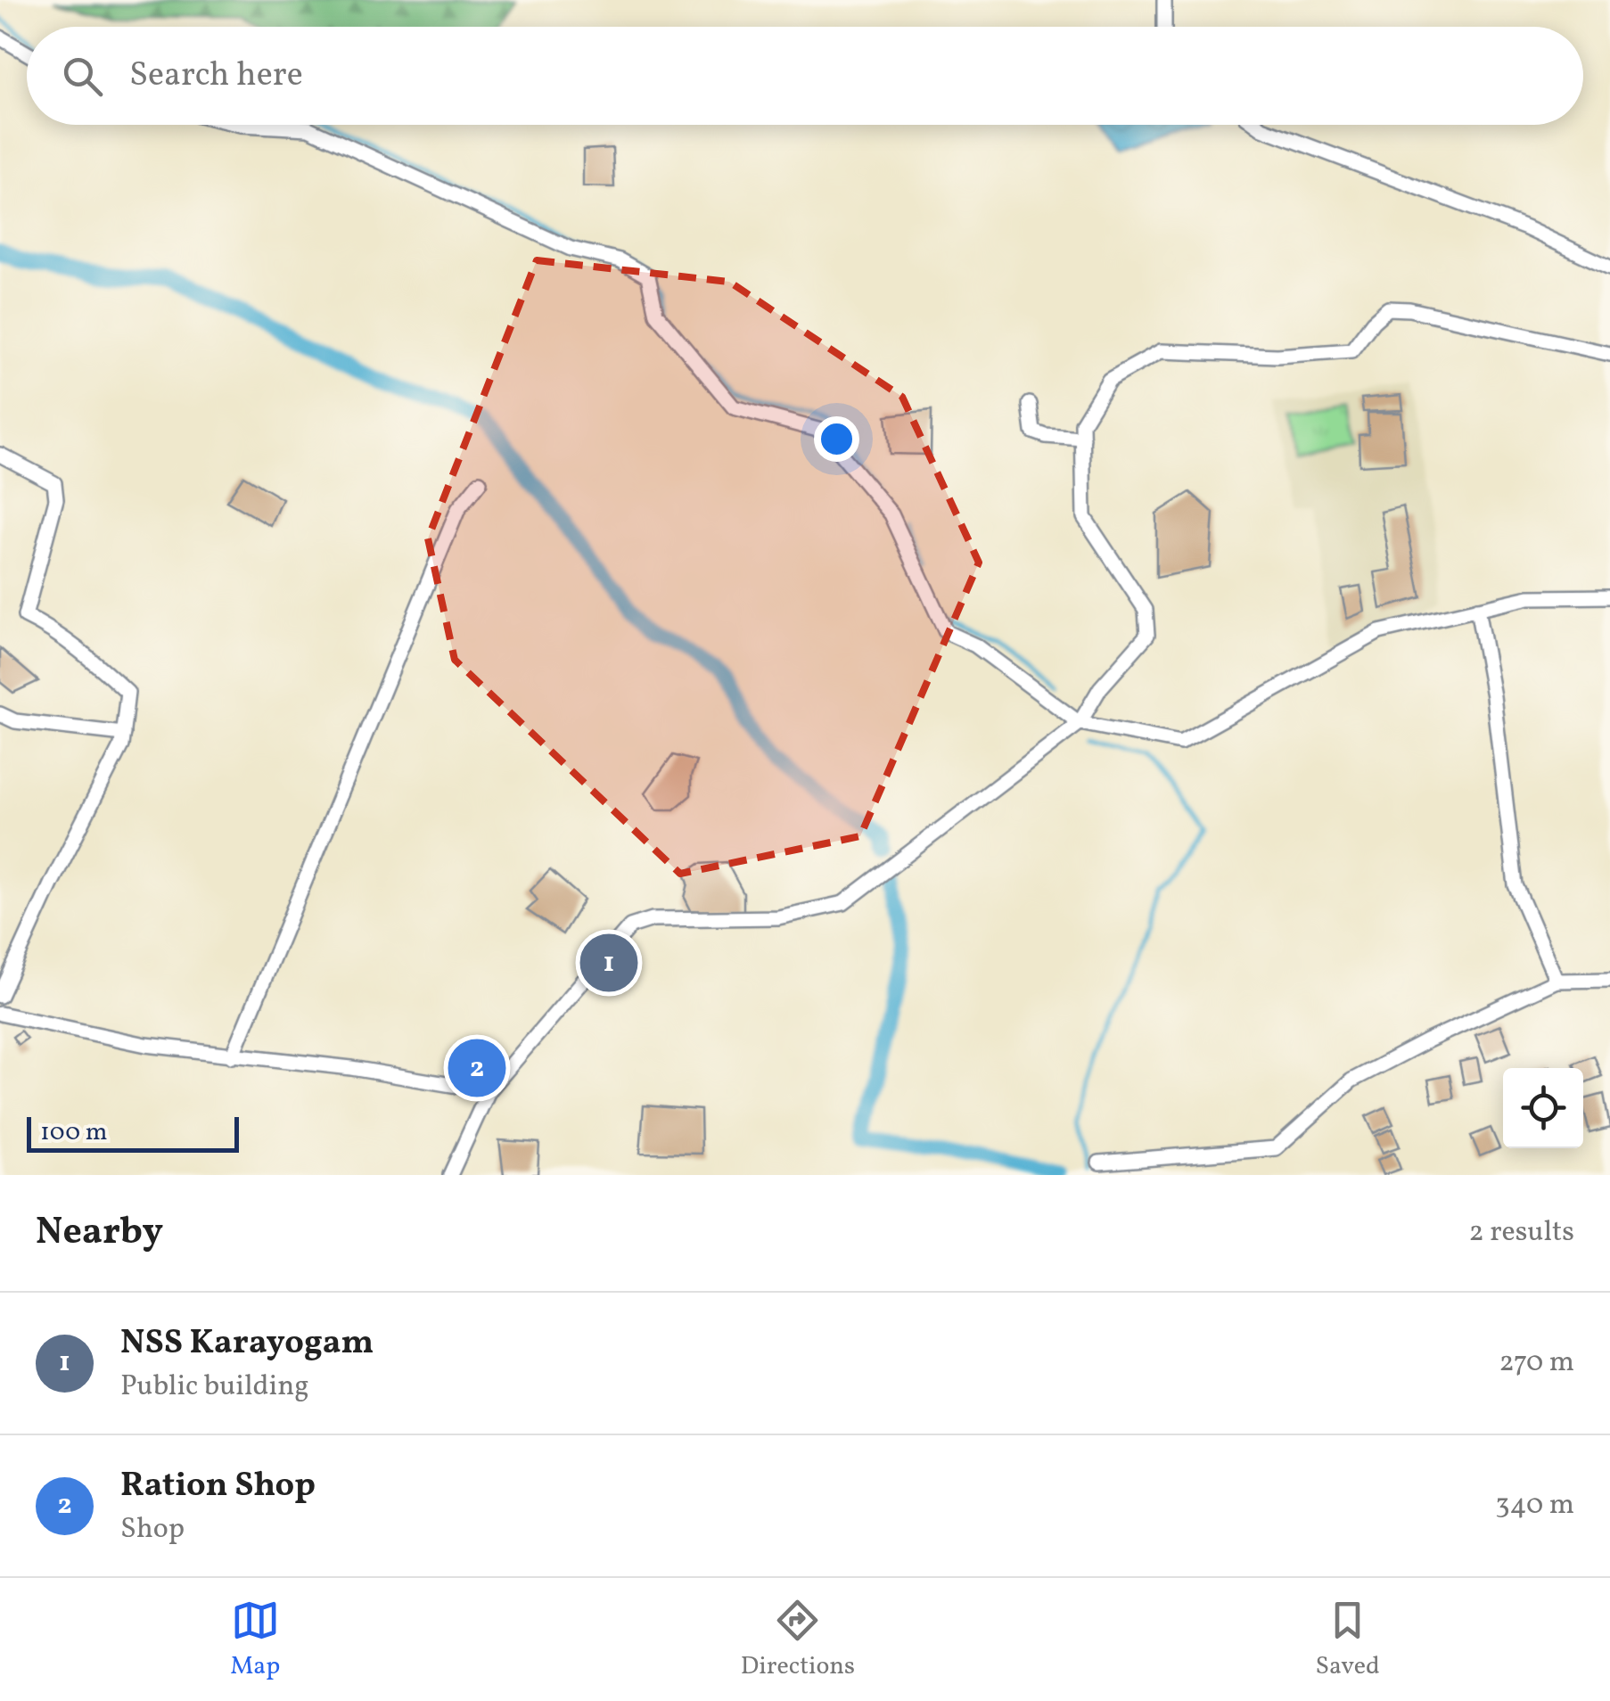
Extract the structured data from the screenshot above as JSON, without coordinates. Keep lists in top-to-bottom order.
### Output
{
  "scale_bar": "100 m",
  "page": {
    "search": "Search here",
    "pins": ["1", "2"],
    "scale": "100 m",
    "heading": ["Nearby", "2 results"],
    "list": [
      {
        "mark": "1",
        "name": "NSS Karayogam",
        "note": "Public building",
        "value": "270 m"
      },
      {
        "mark": "2",
        "name": "Ration Shop",
        "note": "Shop",
        "value": "340 m"
      }
    ],
    "nav": ["Map", "Directions", "Saved"]
  }
}
